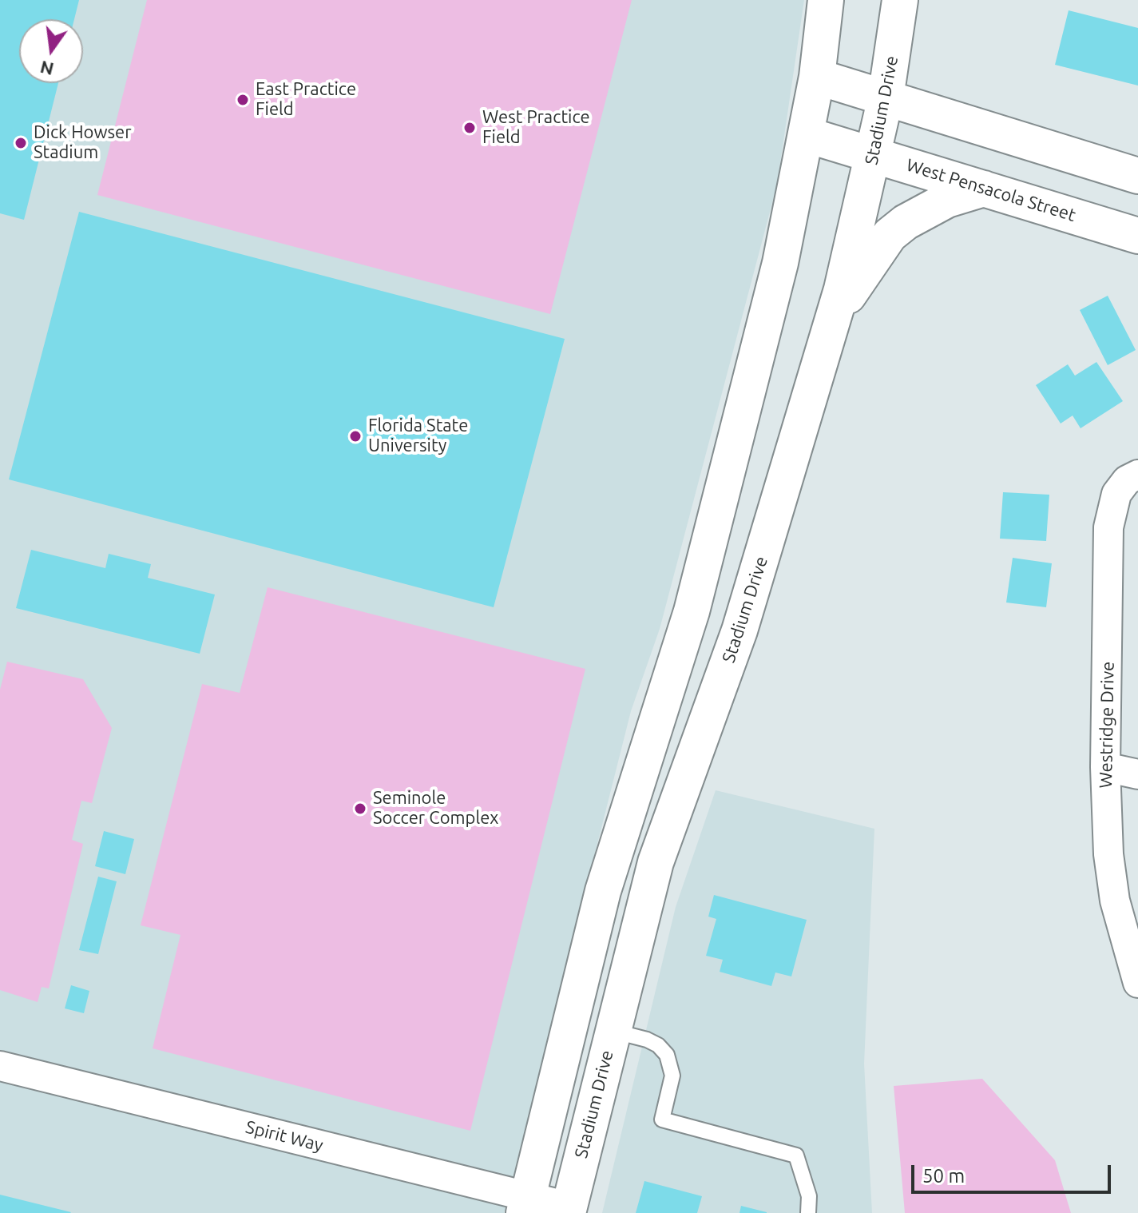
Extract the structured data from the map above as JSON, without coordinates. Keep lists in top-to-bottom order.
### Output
{
  "streets": {
    "main road": ["Stadium Drive", "West Pensacola Street"],
    "street": ["Westridge Drive", "Spirit Way"]
  },
  "crossings": [
    ["Stadium Drive", "West Pensacola Street"],
    ["Stadium Drive", "Spirit Way"]
  ],
  "places": [
    "East Practice Field",
    "West Practice Field",
    "Dick Howser Stadium",
    "Florida State University",
    "Seminole Soccer Complex"
  ],
  "scale_bar": "50 m",
  "north": "bottom"
}
